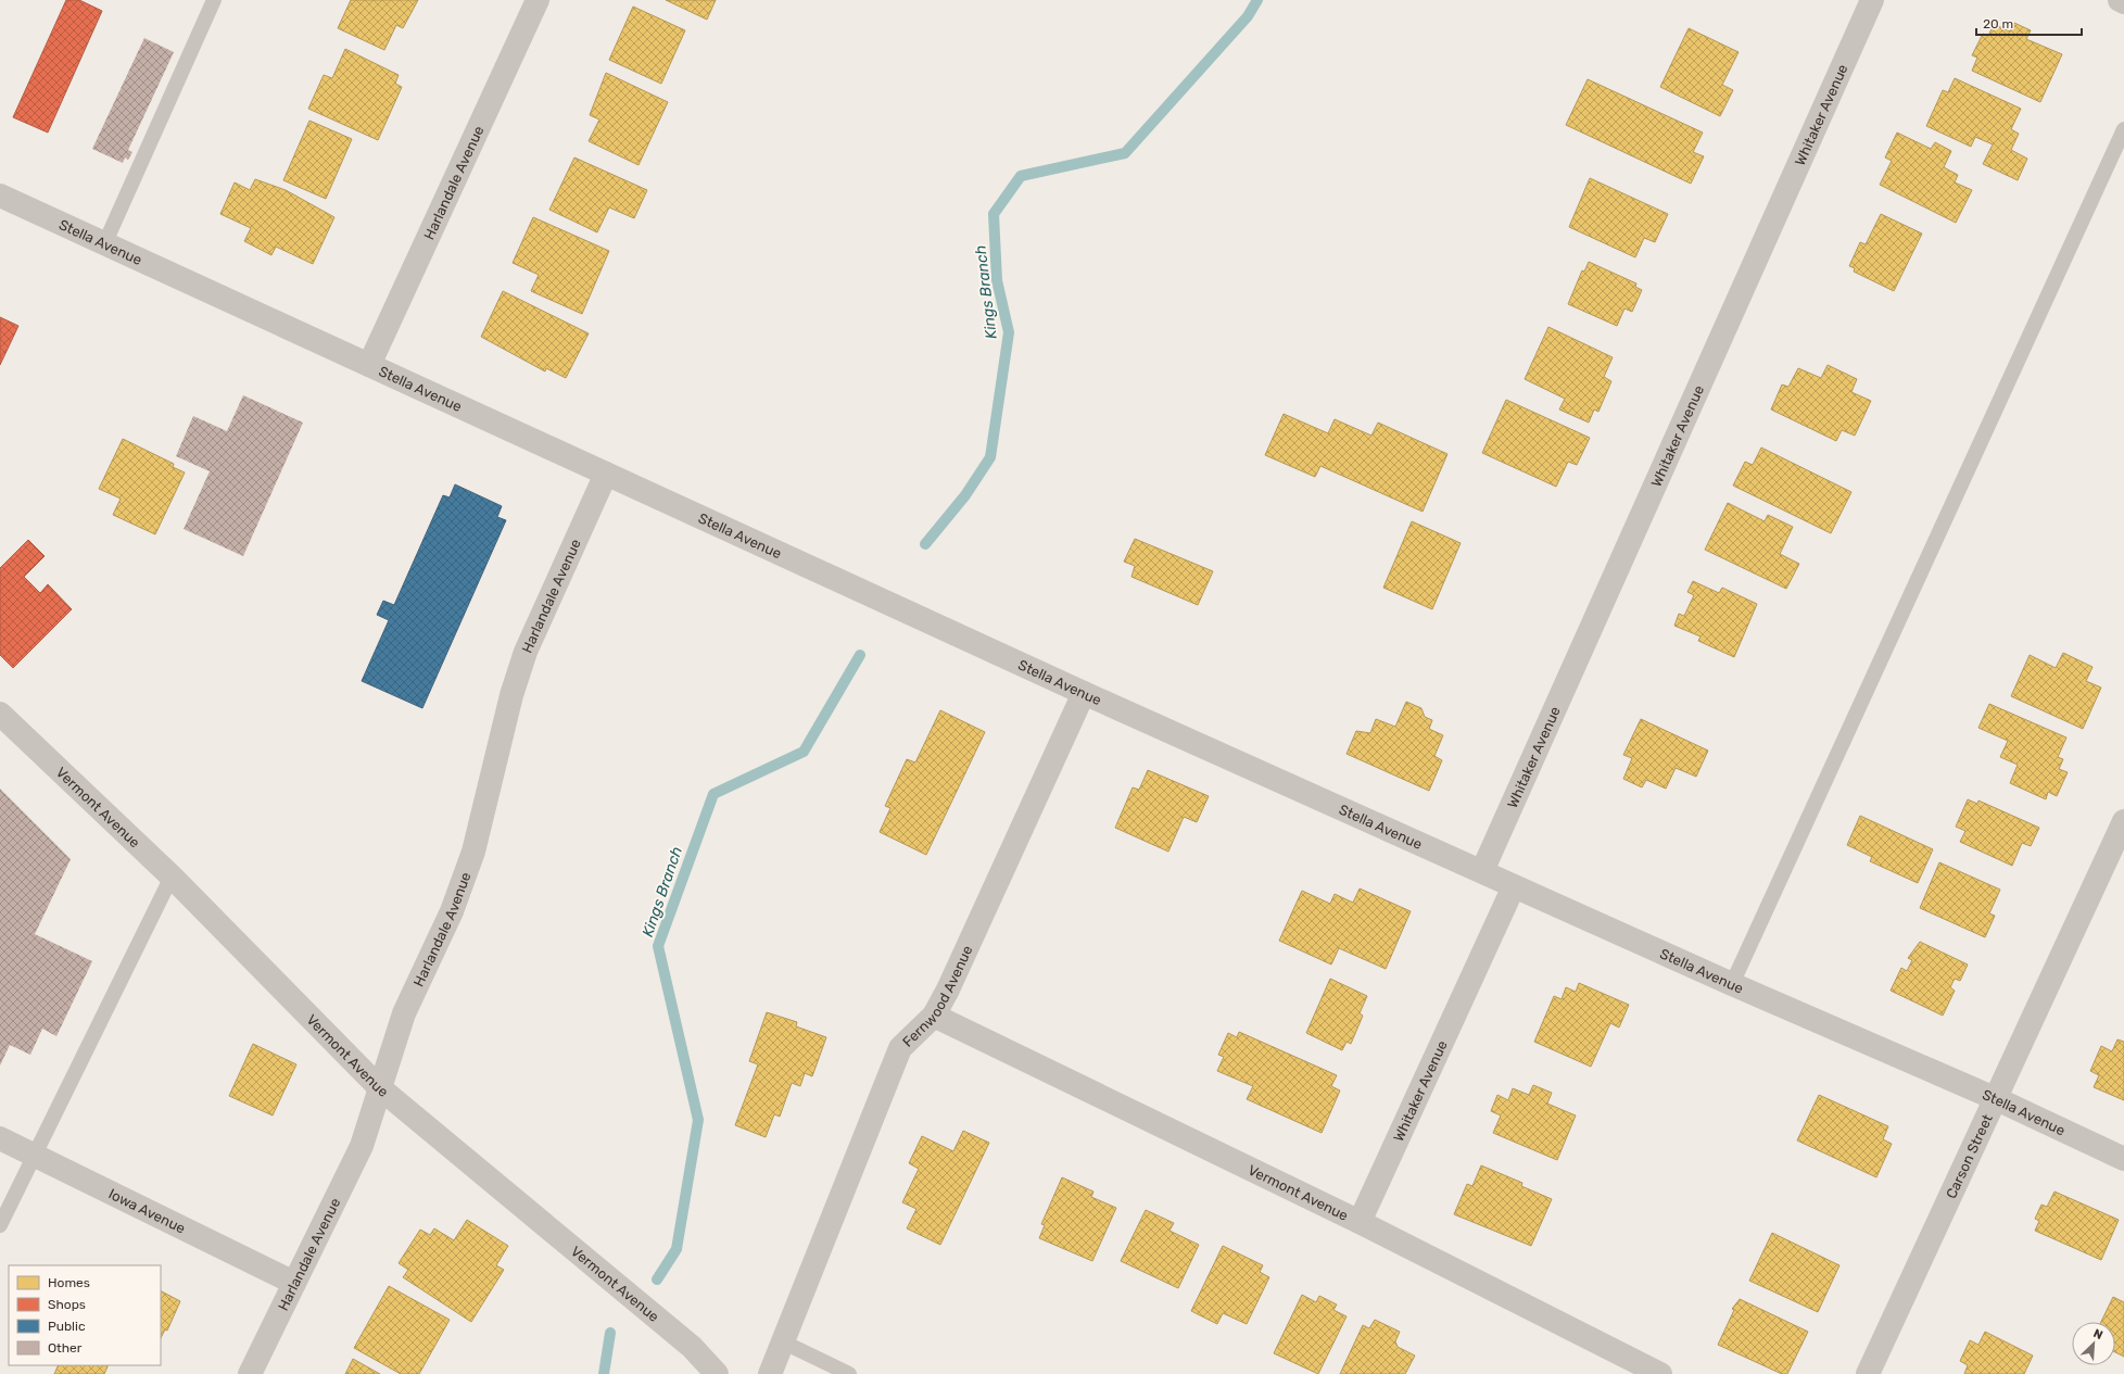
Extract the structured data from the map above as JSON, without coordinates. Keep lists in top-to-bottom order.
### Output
{
  "streets": {
    "street": [
      "Whitaker Avenue",
      "Harlandale Avenue",
      "Stella Avenue",
      "Vermont Avenue",
      "Fernwood Avenue",
      "Carson Street",
      "Iowa Avenue"
    ]
  },
  "crossings": [
    ["Whitaker Avenue", "Stella Avenue"],
    ["Whitaker Avenue", "Vermont Avenue"],
    ["Harlandale Avenue", "Stella Avenue"],
    ["Harlandale Avenue", "Vermont Avenue"],
    ["Harlandale Avenue", "Iowa Avenue"],
    ["Stella Avenue", "Fernwood Avenue"],
    ["Stella Avenue", "Carson Street"],
    ["Vermont Avenue", "Fernwood Avenue"]
  ],
  "water": ["Kings Branch"],
  "legend": [
    "Homes",
    "Shops",
    "Public",
    "Other"
  ],
  "scale_bar": "20 m",
  "north": "top right"
}
